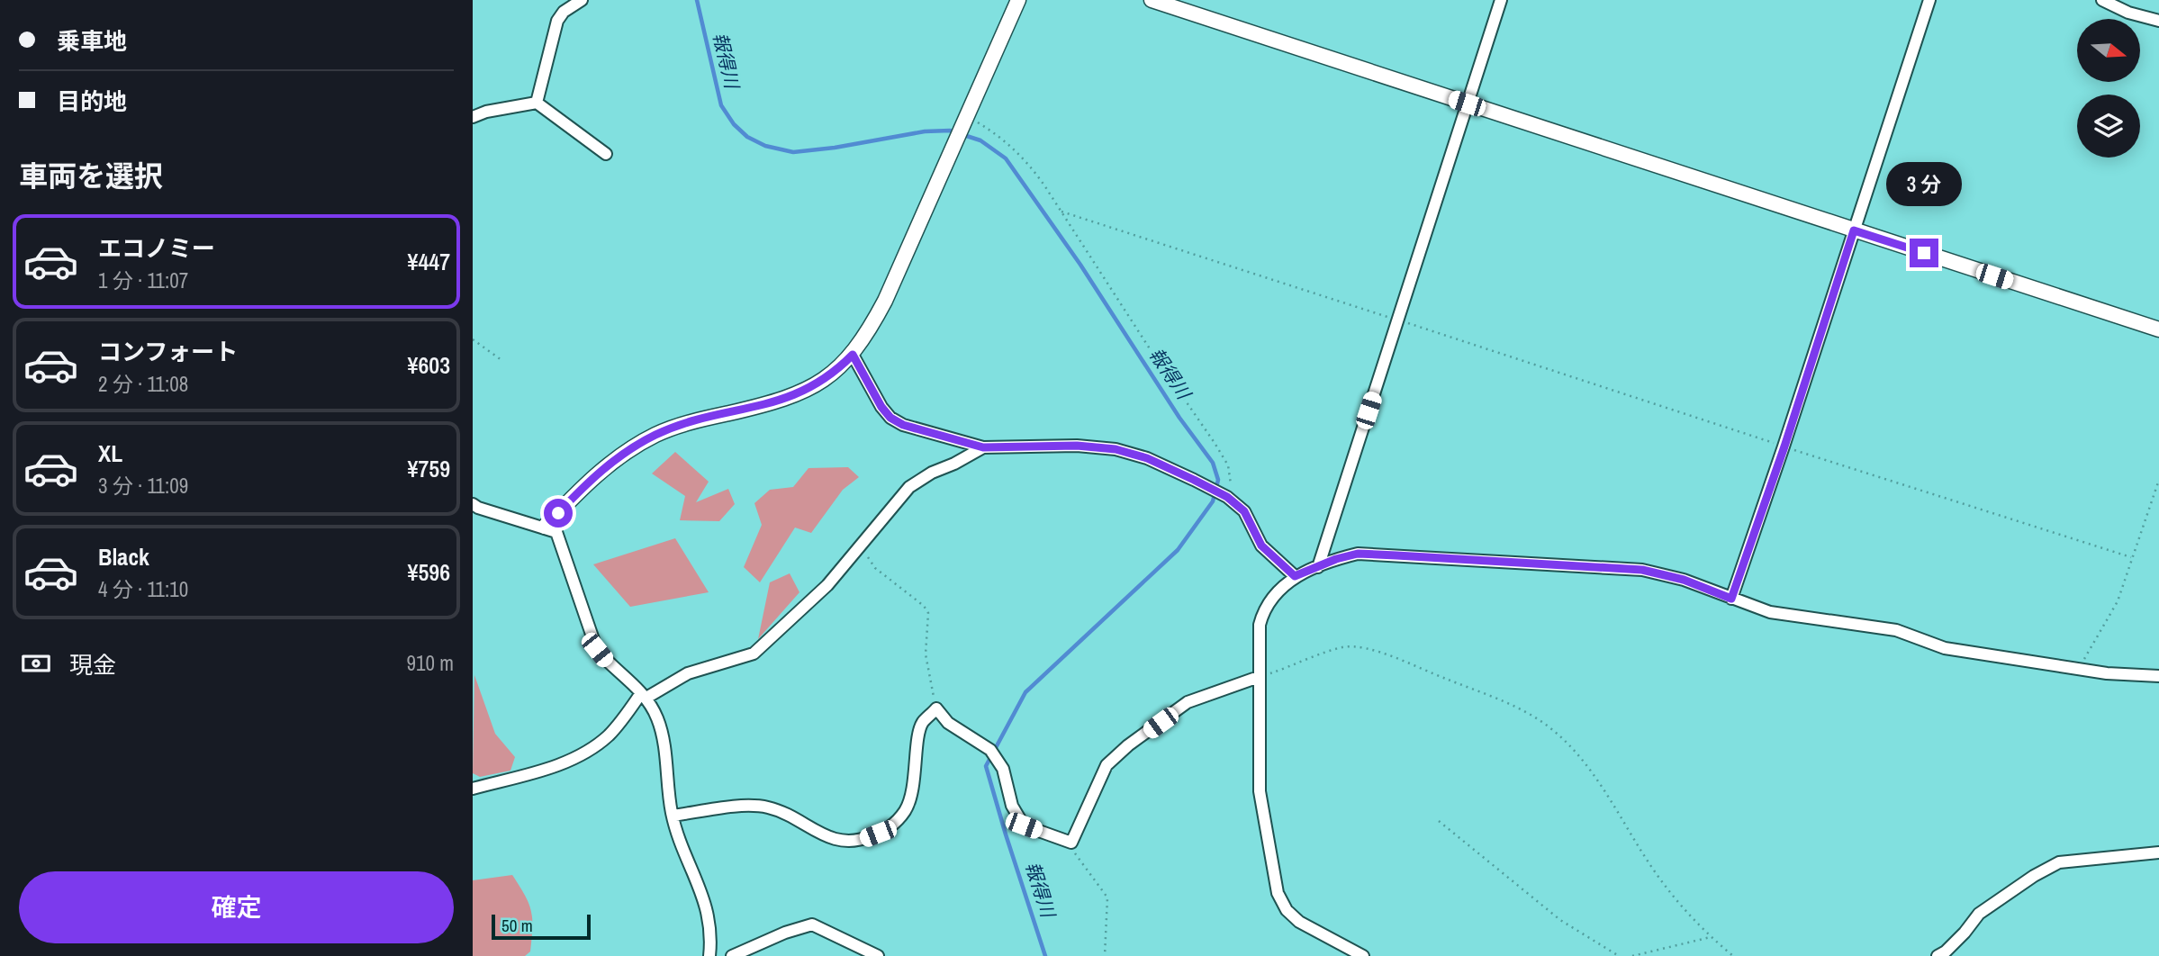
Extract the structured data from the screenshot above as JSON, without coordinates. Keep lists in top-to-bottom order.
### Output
{
  "water": ["報得川"],
  "scale_bar": "50 m",
  "north": "right",
  "page": {
    "banner": ["乗車地", "目的地"],
    "heading": "車両を選択",
    "bubble": "3 分",
    "list": [
      {
        "name": "エコノミー",
        "note": "1 分 · 11:07",
        "value": "¥447"
      },
      {
        "name": "コンフォート",
        "note": "2 分 · 11:08",
        "value": "¥603"
      },
      {
        "name": "XL",
        "note": "3 分 · 11:09",
        "value": "¥759"
      },
      {
        "name": "Black",
        "note": "4 分 · 11:10",
        "value": "¥596"
      }
    ],
    "pay": ["現金", "910 m"],
    "buttons": "確定",
    "scale": "50 m"
  }
}
